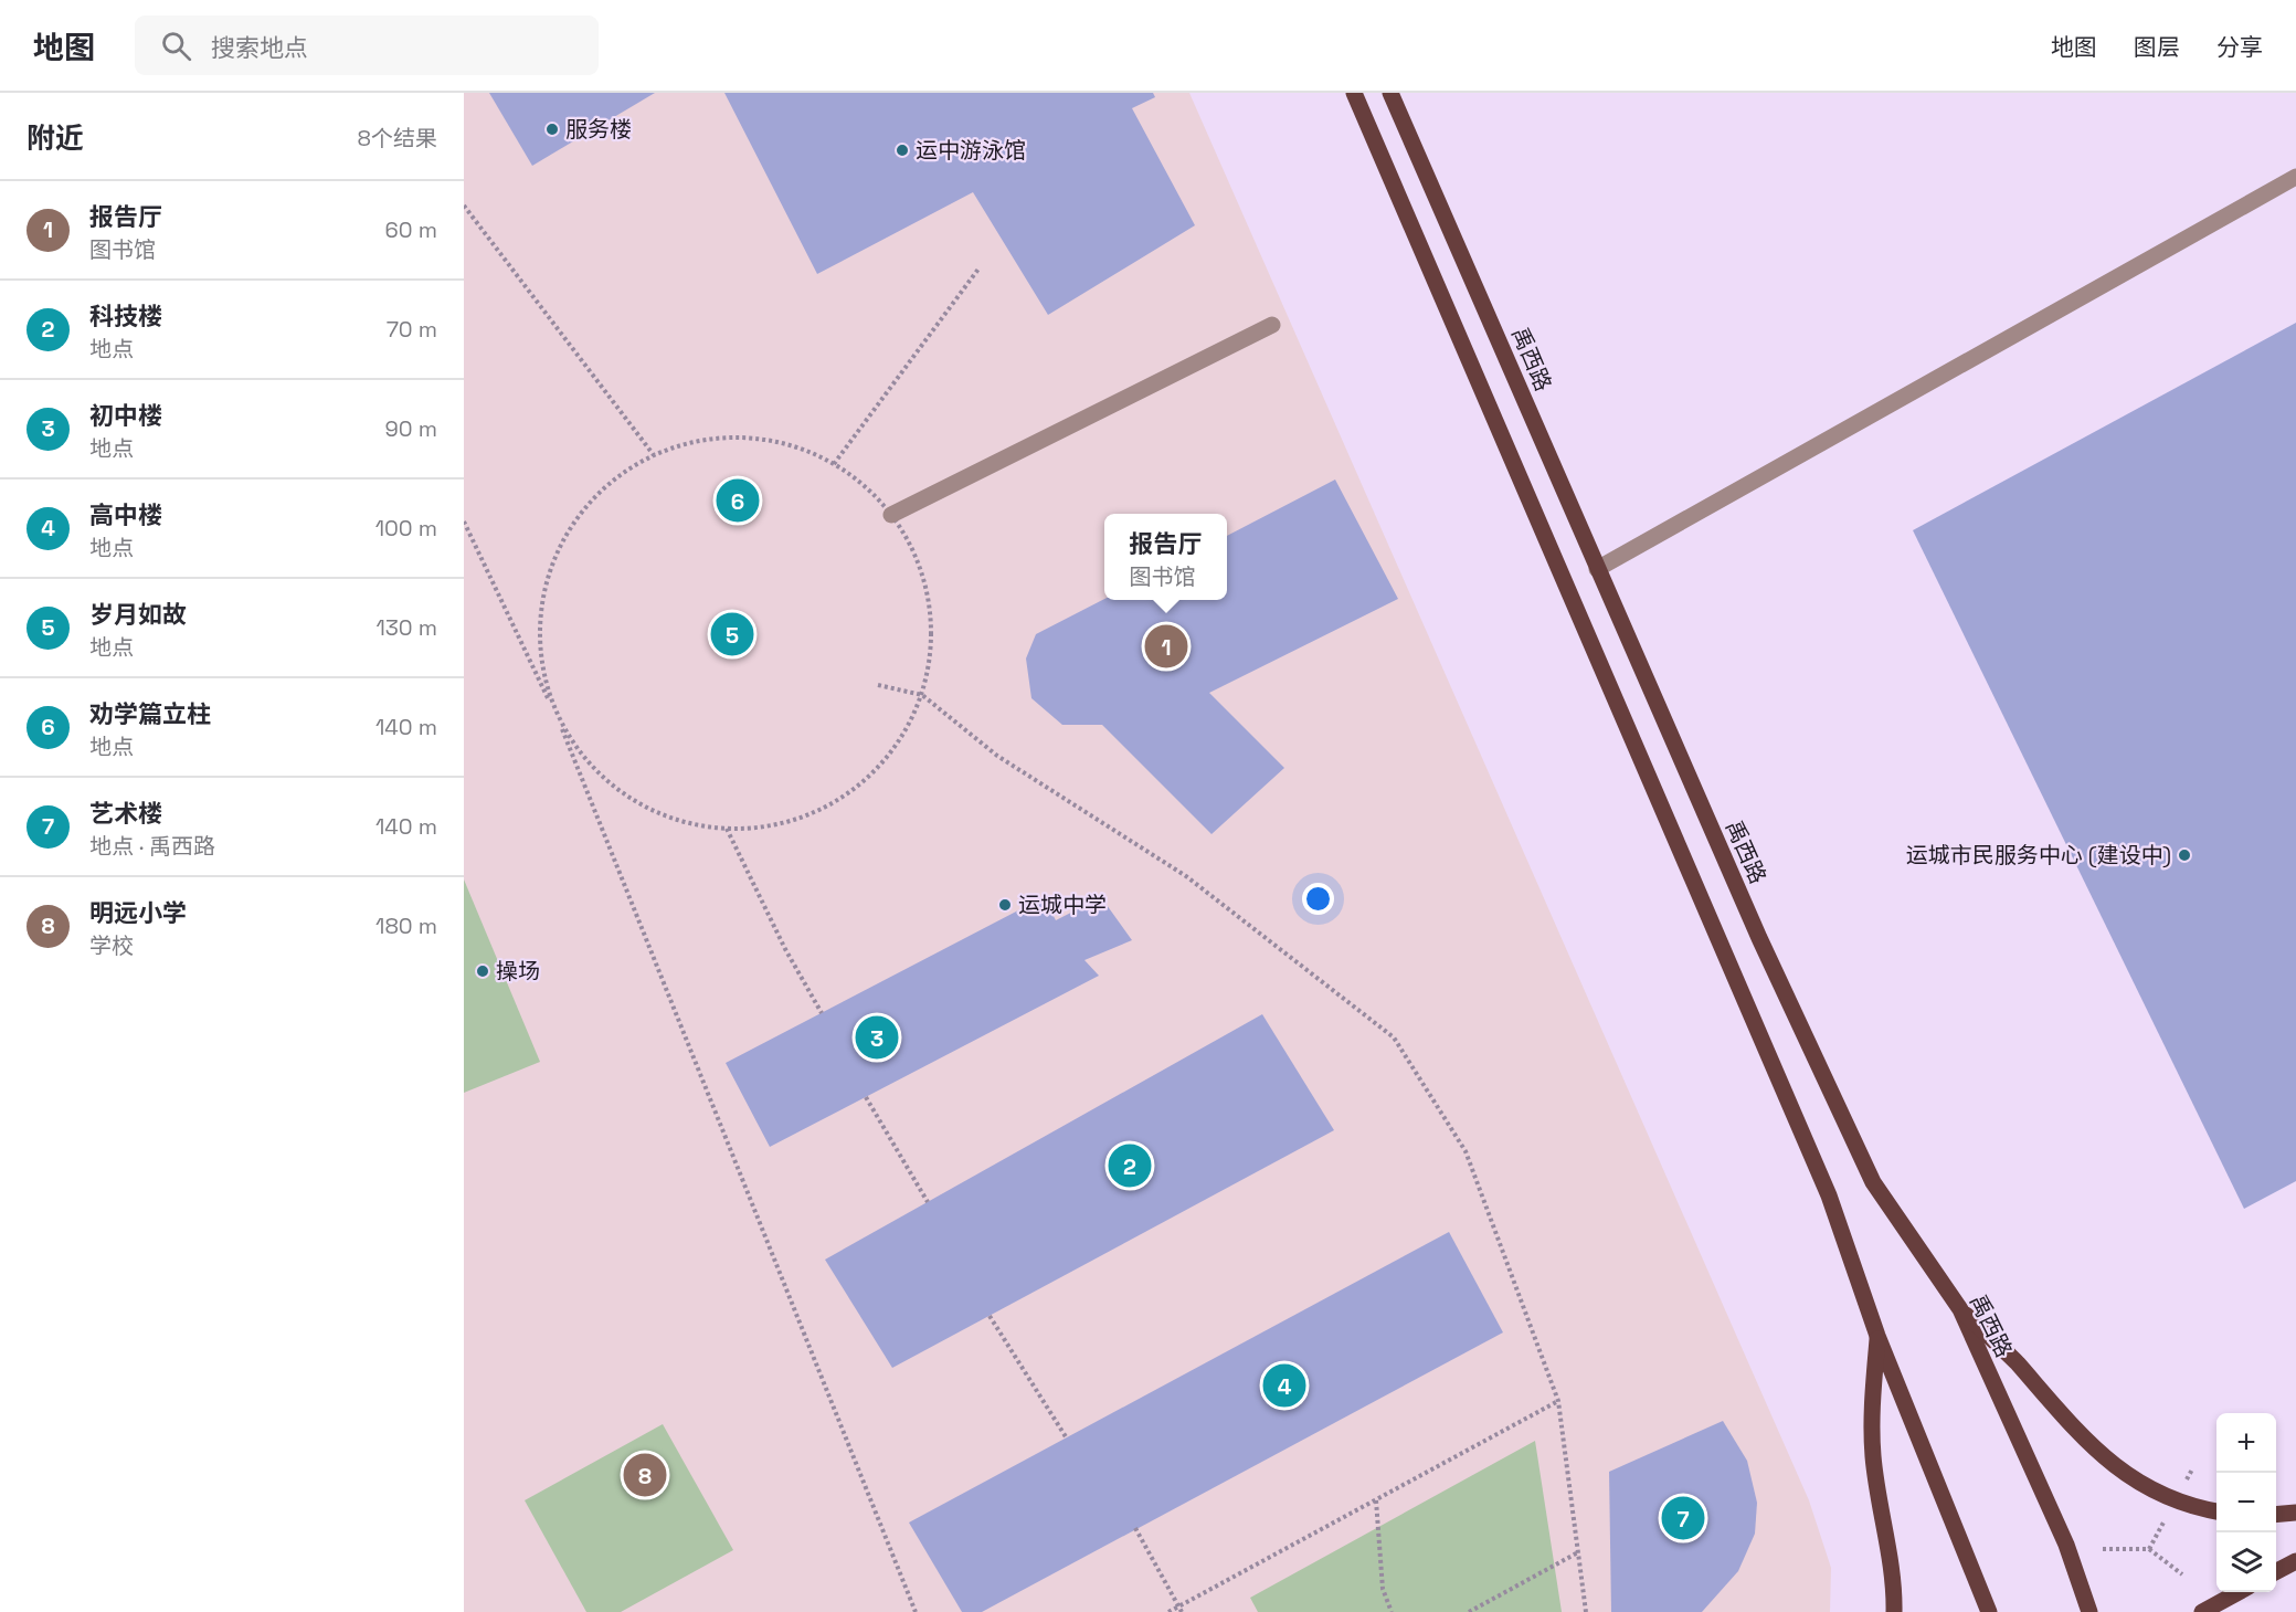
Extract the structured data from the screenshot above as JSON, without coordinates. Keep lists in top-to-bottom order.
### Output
{
  "streets": {
    "main road": ["禹西路"]
  },
  "places": [
    "服务楼",
    "运中游泳馆",
    "运城市民服务中心 (建设中)",
    "运城中学",
    "操场"
  ],
  "page": {
    "header": "地图",
    "search": "搜索地点",
    "nav": ["地图", "图层", "分享"],
    "heading": ["附近", "8个结果"],
    "list": [
      {
        "mark": "1",
        "name": "报告厅",
        "note": "图书馆",
        "value": "60 m"
      },
      {
        "mark": "2",
        "name": "科技楼",
        "note": "地点",
        "value": "70 m"
      },
      {
        "mark": "3",
        "name": "初中楼",
        "note": "地点",
        "value": "90 m"
      },
      {
        "mark": "4",
        "name": "高中楼",
        "note": "地点",
        "value": "100 m"
      },
      {
        "mark": "5",
        "name": "岁月如故",
        "note": "地点",
        "value": "130 m"
      },
      {
        "mark": "6",
        "name": "劝学篇立柱",
        "note": "地点",
        "value": "140 m"
      },
      {
        "mark": "7",
        "name": "艺术楼",
        "note": "地点 · 禹西路",
        "value": "140 m"
      },
      {
        "mark": "8",
        "name": "明远小学",
        "note": "学校",
        "value": "180 m"
      }
    ],
    "pins": [
      "6",
      "5",
      "1",
      "3",
      "2",
      "4",
      "8",
      "7"
    ],
    "popup": ["报告厅", "图书馆"],
    "map_buttons": ["+", "−"]
  }
}
